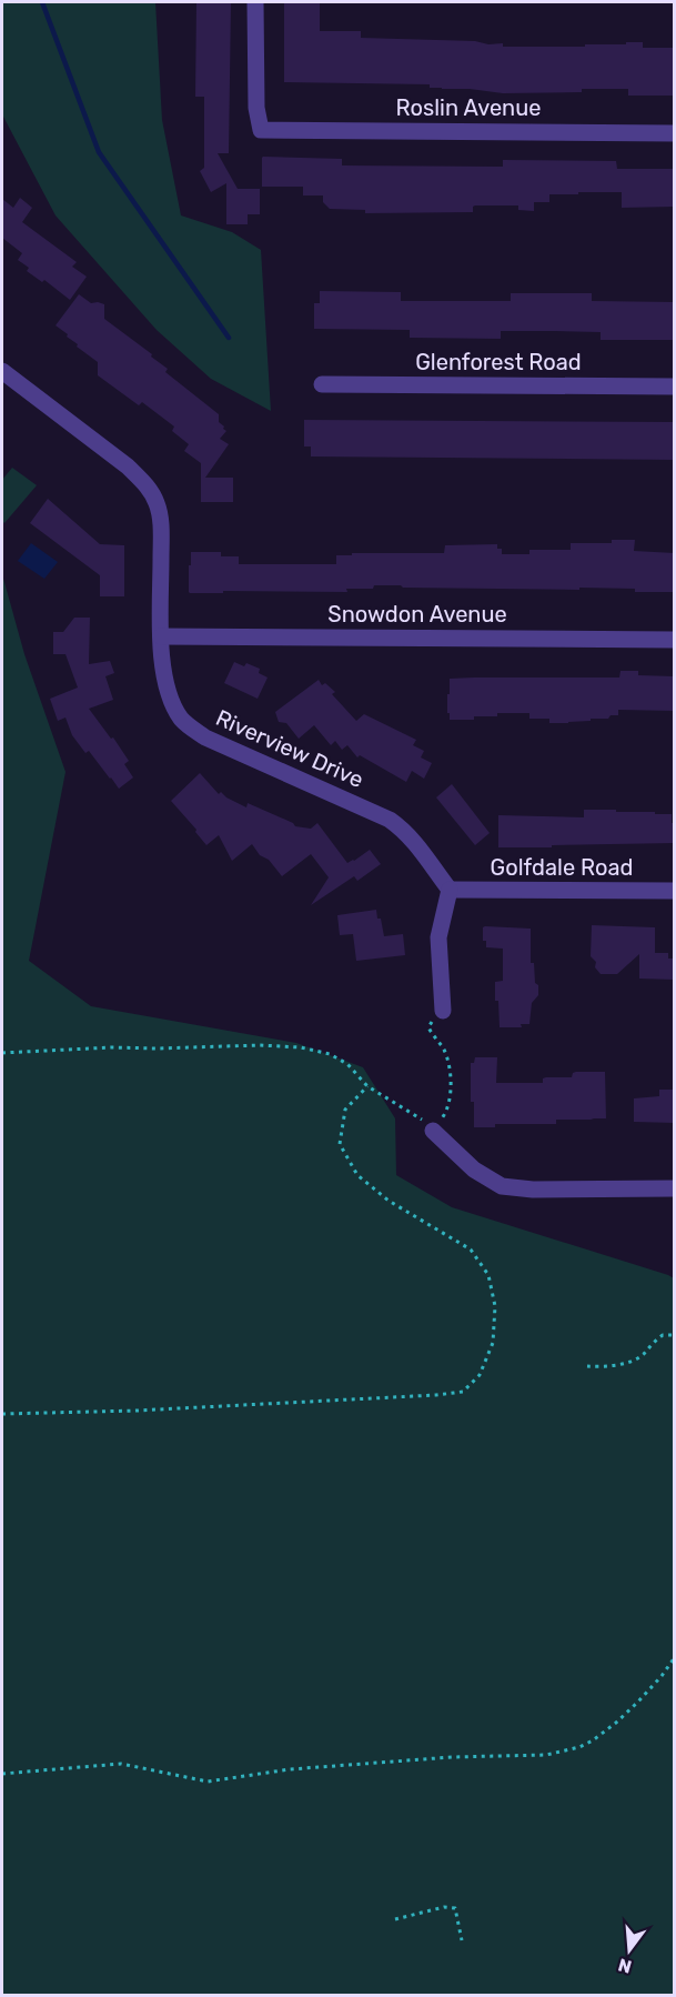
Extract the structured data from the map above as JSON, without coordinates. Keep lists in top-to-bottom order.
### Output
{
  "streets": {
    "street": [
      "Roslin Avenue",
      "Glenforest Road",
      "Snowdon Avenue",
      "Riverview Drive",
      "Golfdale Road"
    ]
  },
  "crossings": [
    ["Snowdon Avenue", "Riverview Drive"],
    ["Riverview Drive", "Golfdale Road"]
  ],
  "north": "bottom"
}
